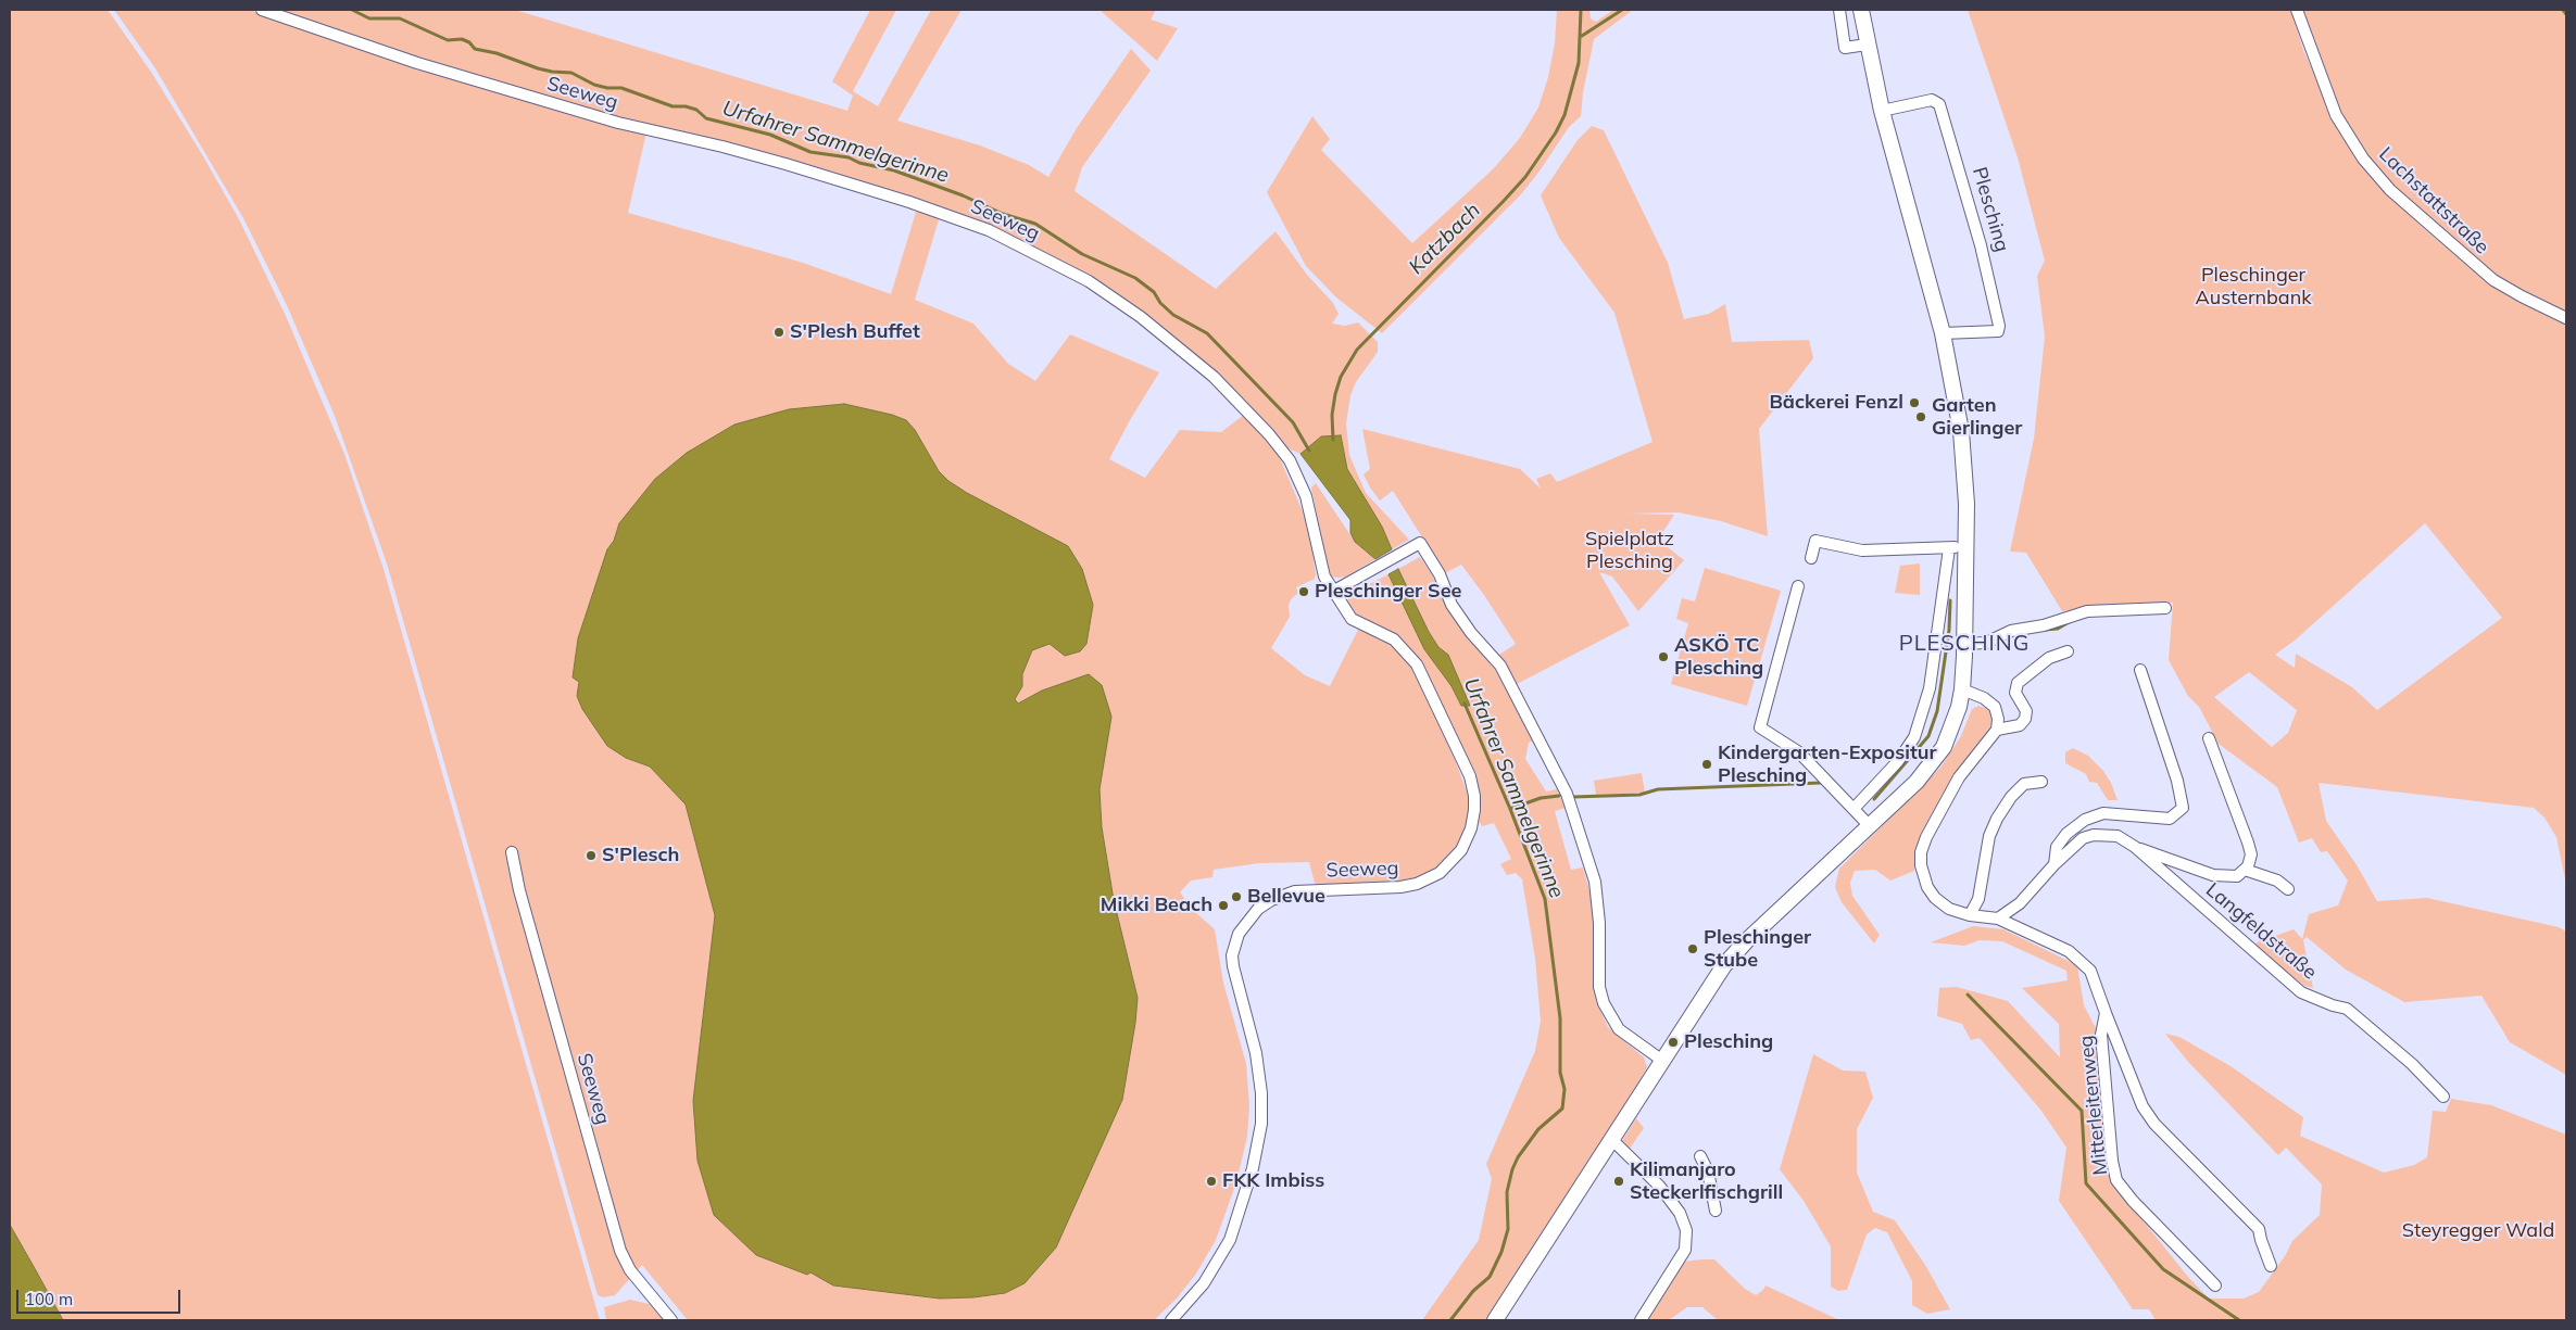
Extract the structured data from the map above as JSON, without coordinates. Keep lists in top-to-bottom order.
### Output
{
  "streets": {
    "street": [
      "Seeweg",
      "Lachstattstraße",
      "Plesching",
      "Langfeldstraße",
      "Mitterleitenweg"
    ]
  },
  "crossings": [
    ["Langfeldstraße", "Mitterleitenweg"]
  ],
  "districts": ["PLESCHING"],
  "water": ["Urfahrer Sammelgerinne", "Katzbach"],
  "parks": ["Pleschinger Austernbank", "Spielplatz Plesching", "Steyregger Wald"],
  "places": [
    "S'Plesh Buffet",
    "Bäckerei Fenzl",
    "Garten Gierlinger",
    "Pleschinger See",
    "ASKÖ TC Plesching",
    "Kindergarten-Expositur Plesching",
    "S'Plesch",
    "Bellevue",
    "Mikki Beach",
    "Pleschinger Stube",
    "Plesching",
    "FKK Imbiss",
    "Kilimanjaro Steckerlfischgrill"
  ],
  "scale_bar": "100 m"
}
